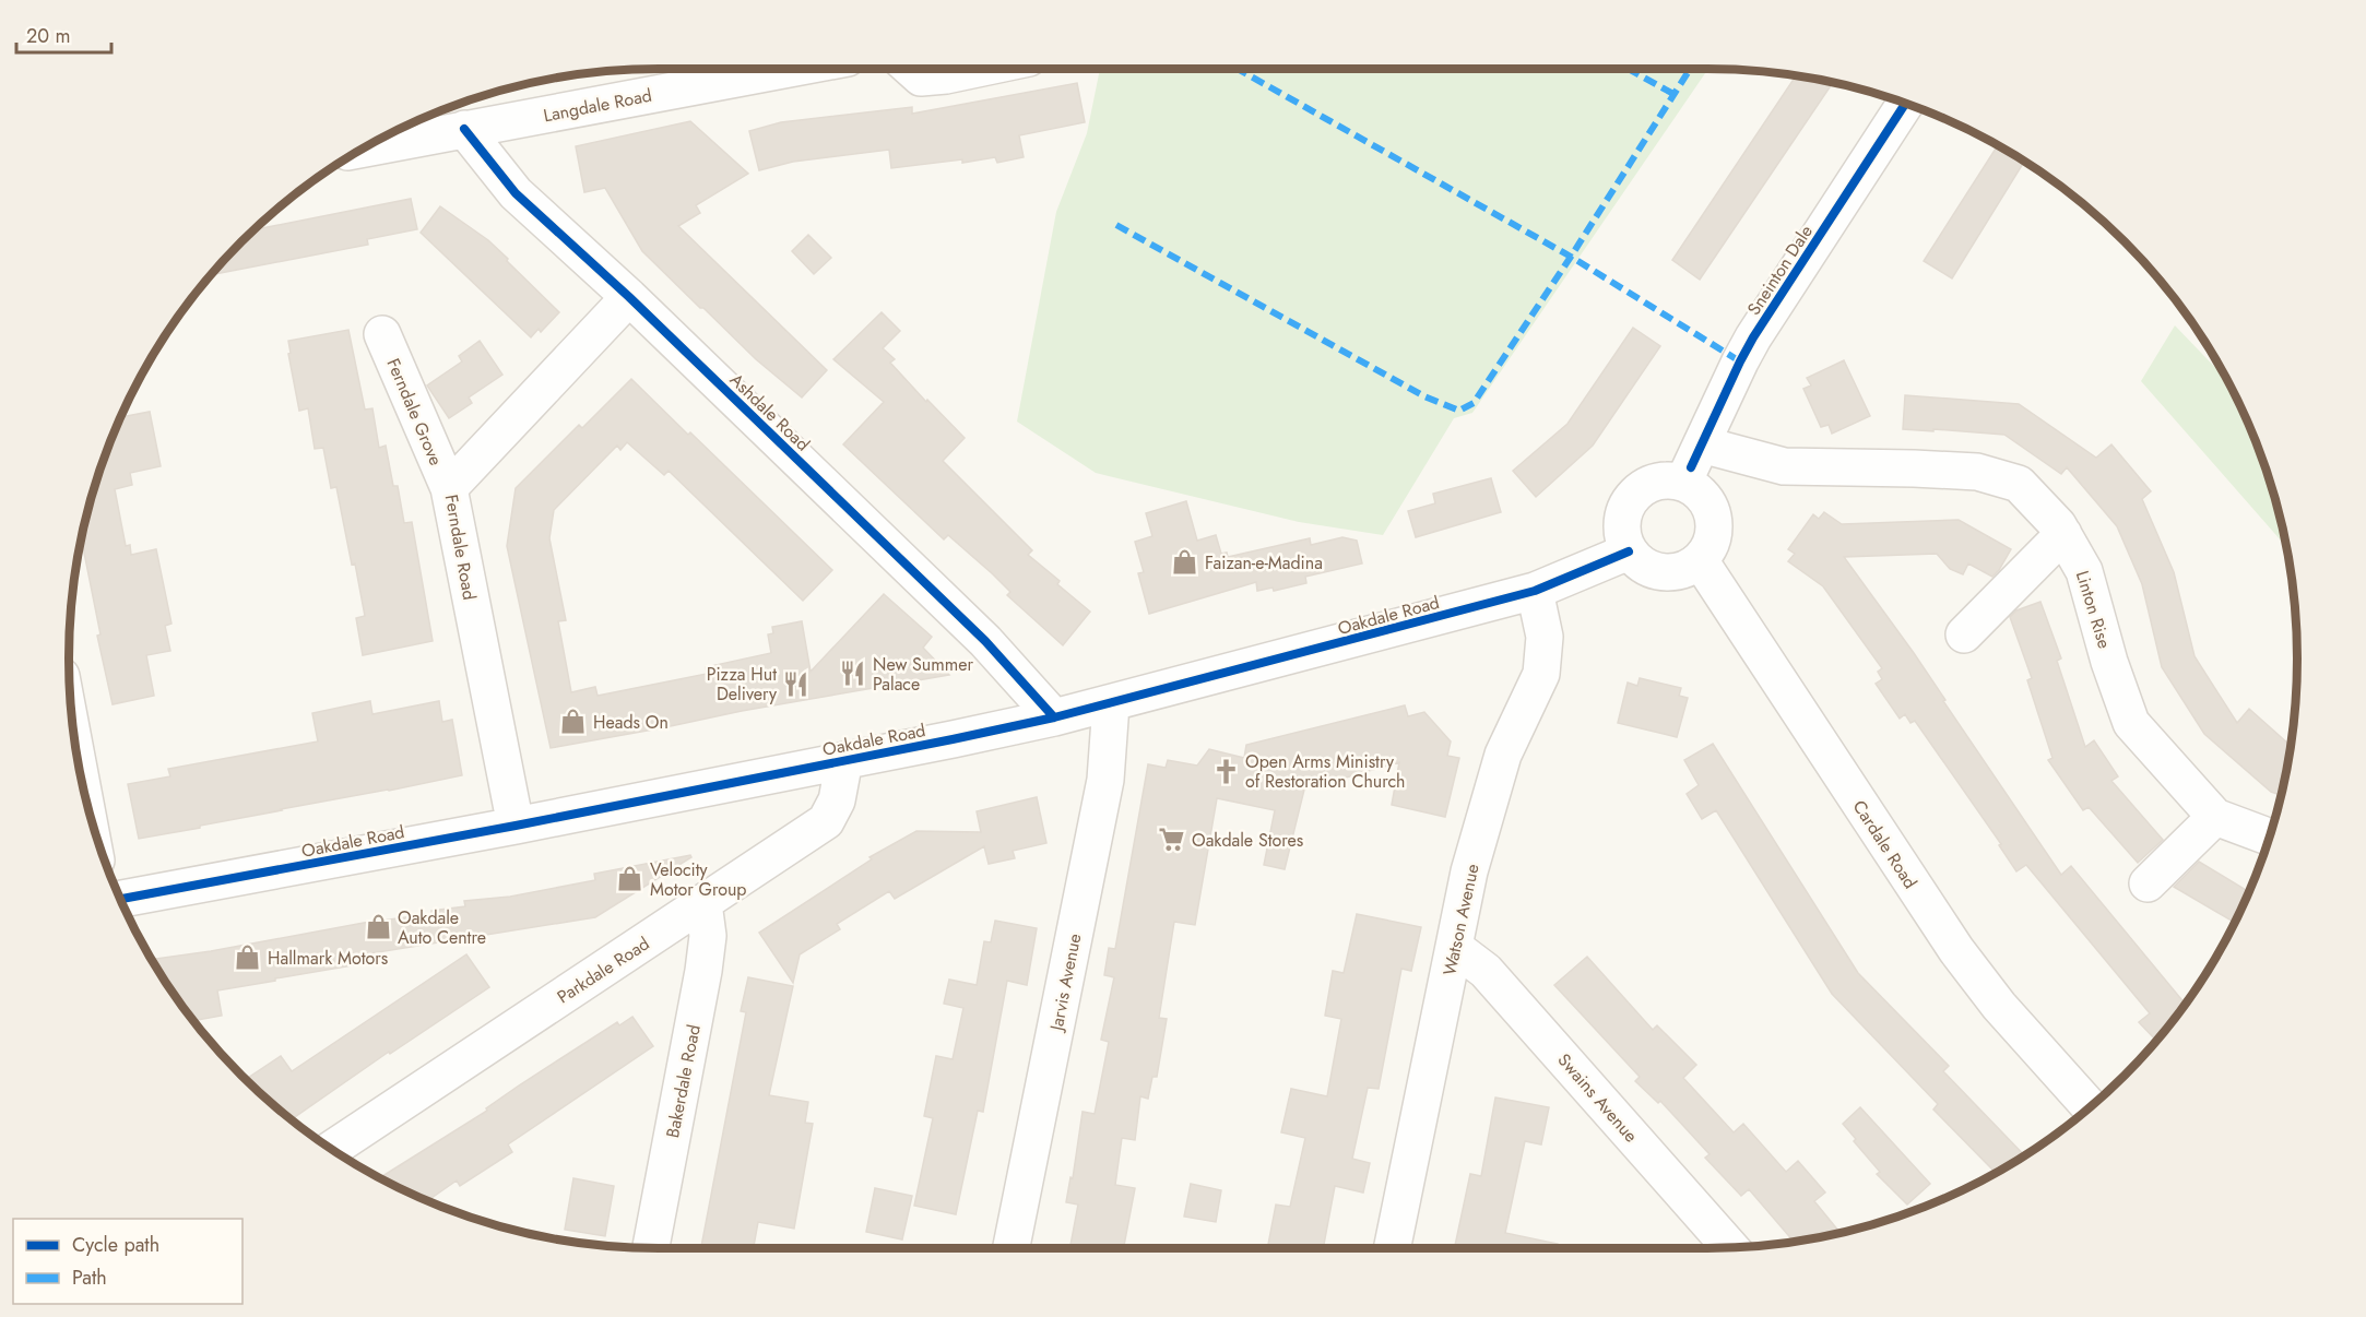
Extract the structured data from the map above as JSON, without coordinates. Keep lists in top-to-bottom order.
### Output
{
  "streets": {
    "street": [
      "Langdale Road",
      "Sneinton Dale",
      "Ferndale Grove",
      "Ashdale Road",
      "Ferndale Road",
      "Linton Rise",
      "Oakdale Road",
      "Cardale Road",
      "Watson Avenue",
      "Parkdale Road",
      "Jarvis Avenue",
      "Bakerdale Road",
      "Swains Avenue"
    ]
  },
  "crossings": [
    ["Langdale Road", "Ashdale Road"],
    ["Sneinton Dale", "Linton Rise"],
    ["Sneinton Dale", "Oakdale Road"],
    ["Sneinton Dale", "Cardale Road"],
    ["Ferndale Grove", "Ferndale Road"],
    ["Ashdale Road", "Ferndale Road"],
    ["Ashdale Road", "Oakdale Road"],
    ["Ferndale Road", "Oakdale Road"],
    ["Oakdale Road", "Cardale Road"],
    ["Oakdale Road", "Watson Avenue"],
    ["Oakdale Road", "Parkdale Road"],
    ["Oakdale Road", "Jarvis Avenue"],
    ["Watson Avenue", "Swains Avenue"],
    ["Parkdale Road", "Bakerdale Road"]
  ],
  "places": {
    "shop": [
      "Faizan-e-Madina",
      "Heads On",
      "Velocity Motor Group",
      "Oakdale Auto Centre",
      "Hallmark Motors"
    ],
    "restaurant": ["New Summer Palace", "Pizza Hut Delivery"],
    "church": ["Open Arms Ministry of Restoration Church"],
    "supermarket": ["Oakdale Stores"]
  },
  "legend": ["Cycle path", "Path"],
  "scale_bar": "20 m"
}
